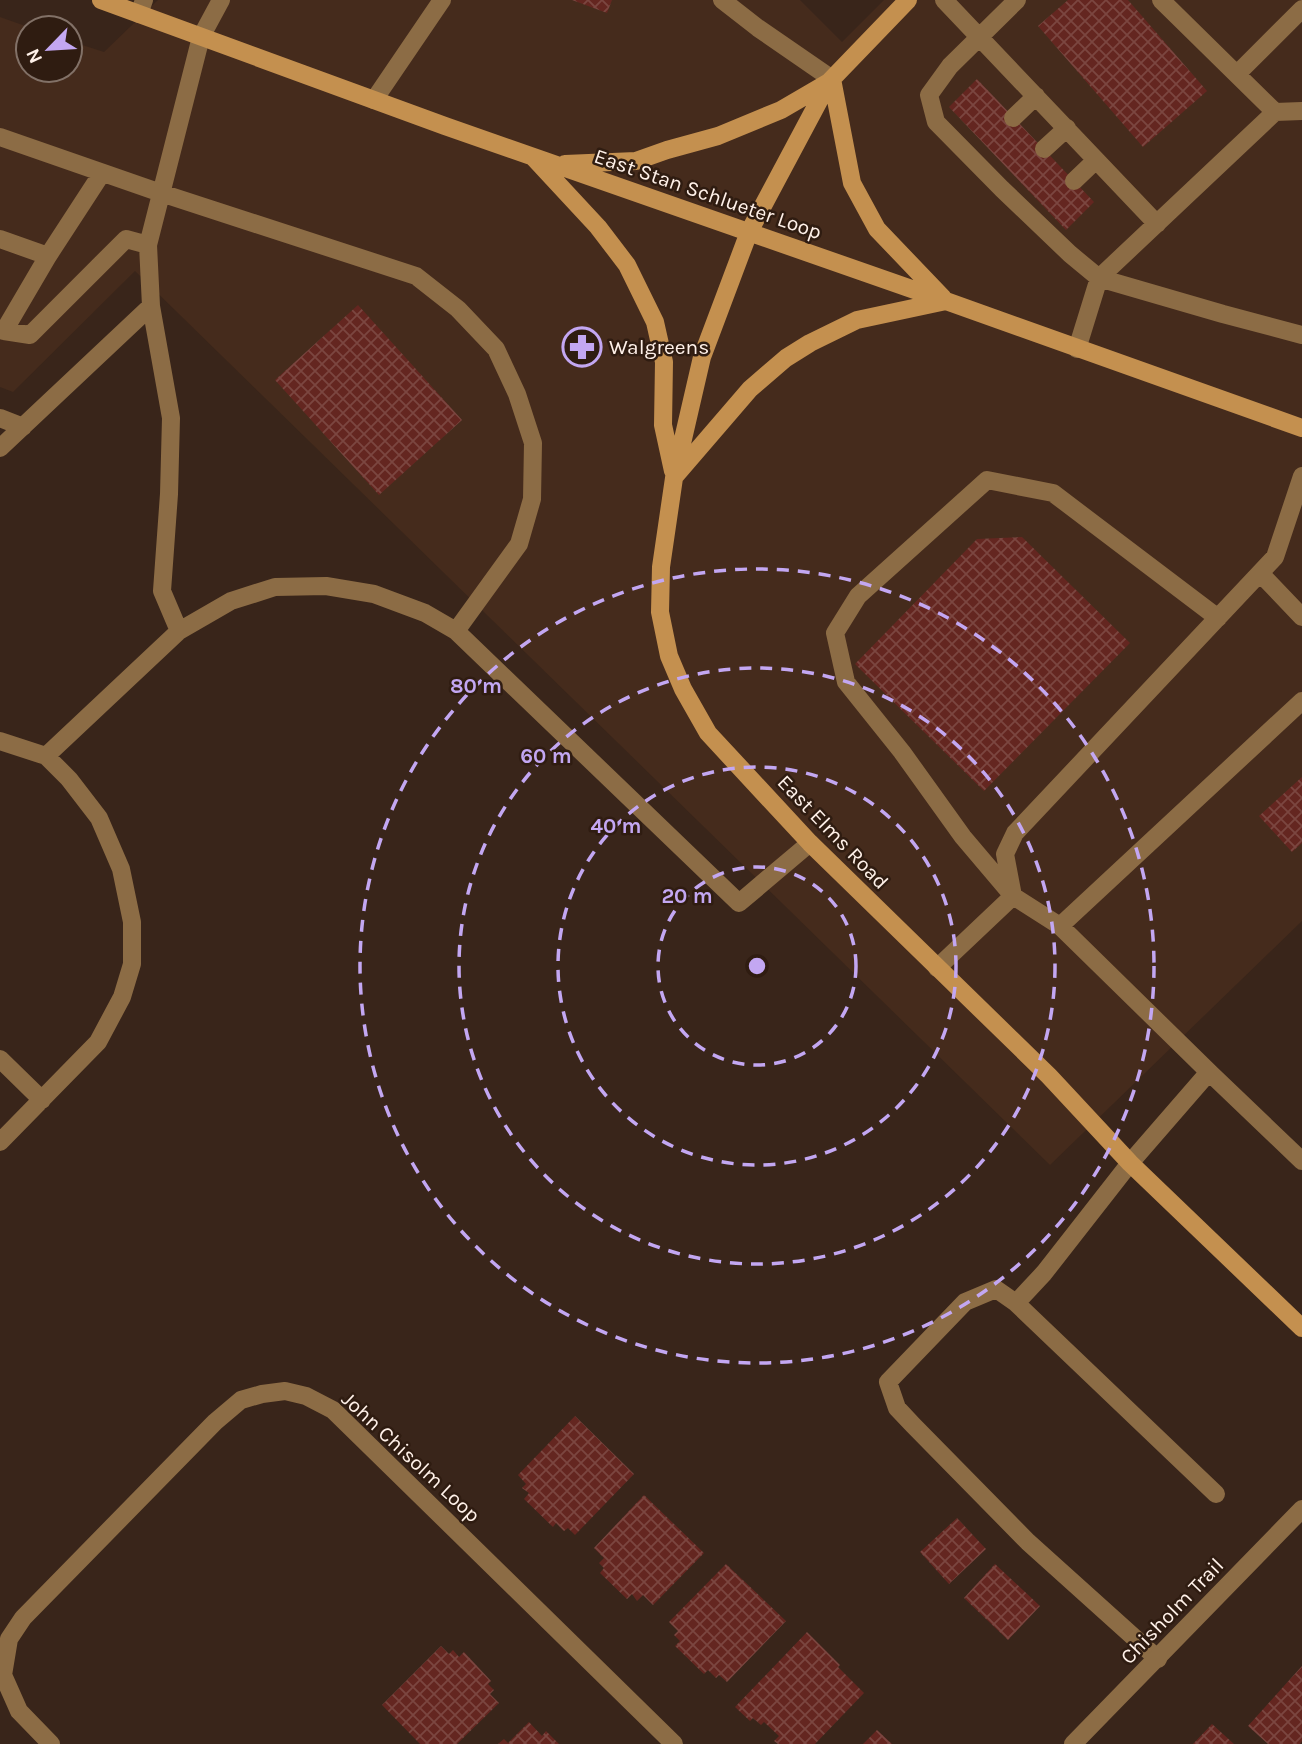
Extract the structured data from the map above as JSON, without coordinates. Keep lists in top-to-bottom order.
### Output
{
  "streets": {
    "main road": ["East Stan Schlueter Loop", "East Elms Road"],
    "street": ["John Chisolm Loop", "Chisholm Trail"]
  },
  "crossings": [
    ["East Stan Schlueter Loop", "East Elms Road"]
  ],
  "places": {
    "pharmacy": ["Walgreens"]
  },
  "north": "bottom left",
  "rings": [
    "80 m",
    "60 m",
    "40 m",
    "20 m"
  ]
}
